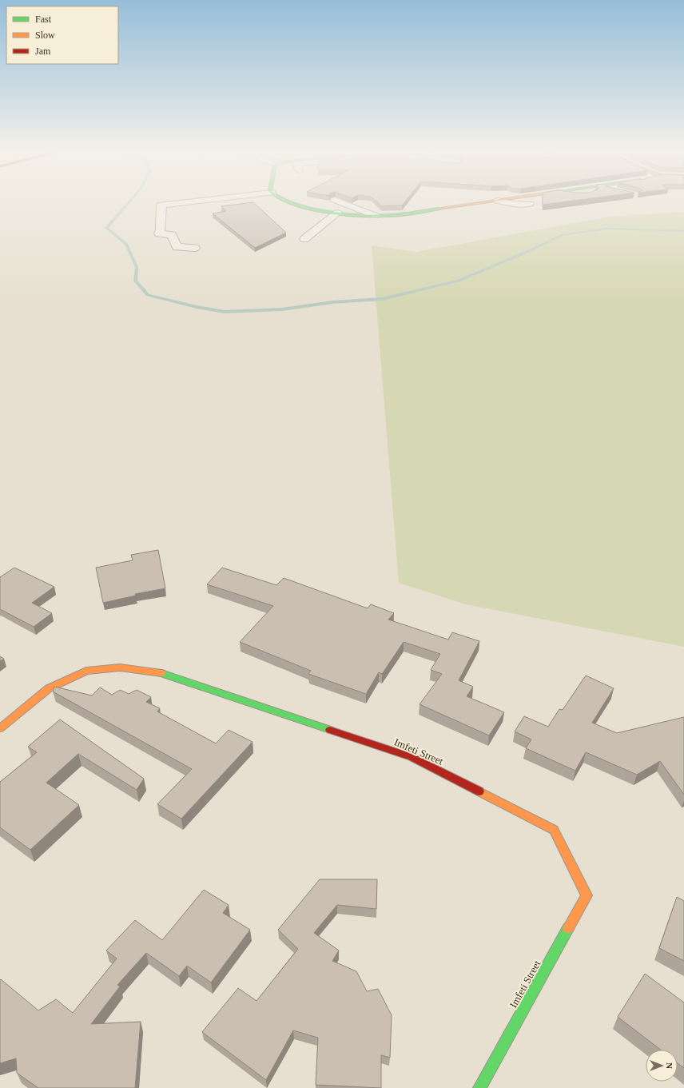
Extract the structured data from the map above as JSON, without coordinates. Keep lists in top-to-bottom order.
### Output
{
  "streets": {
    "main road": ["Imfeti Street"]
  },
  "legend": ["Fast", "Slow", "Jam"],
  "north": "right"
}
